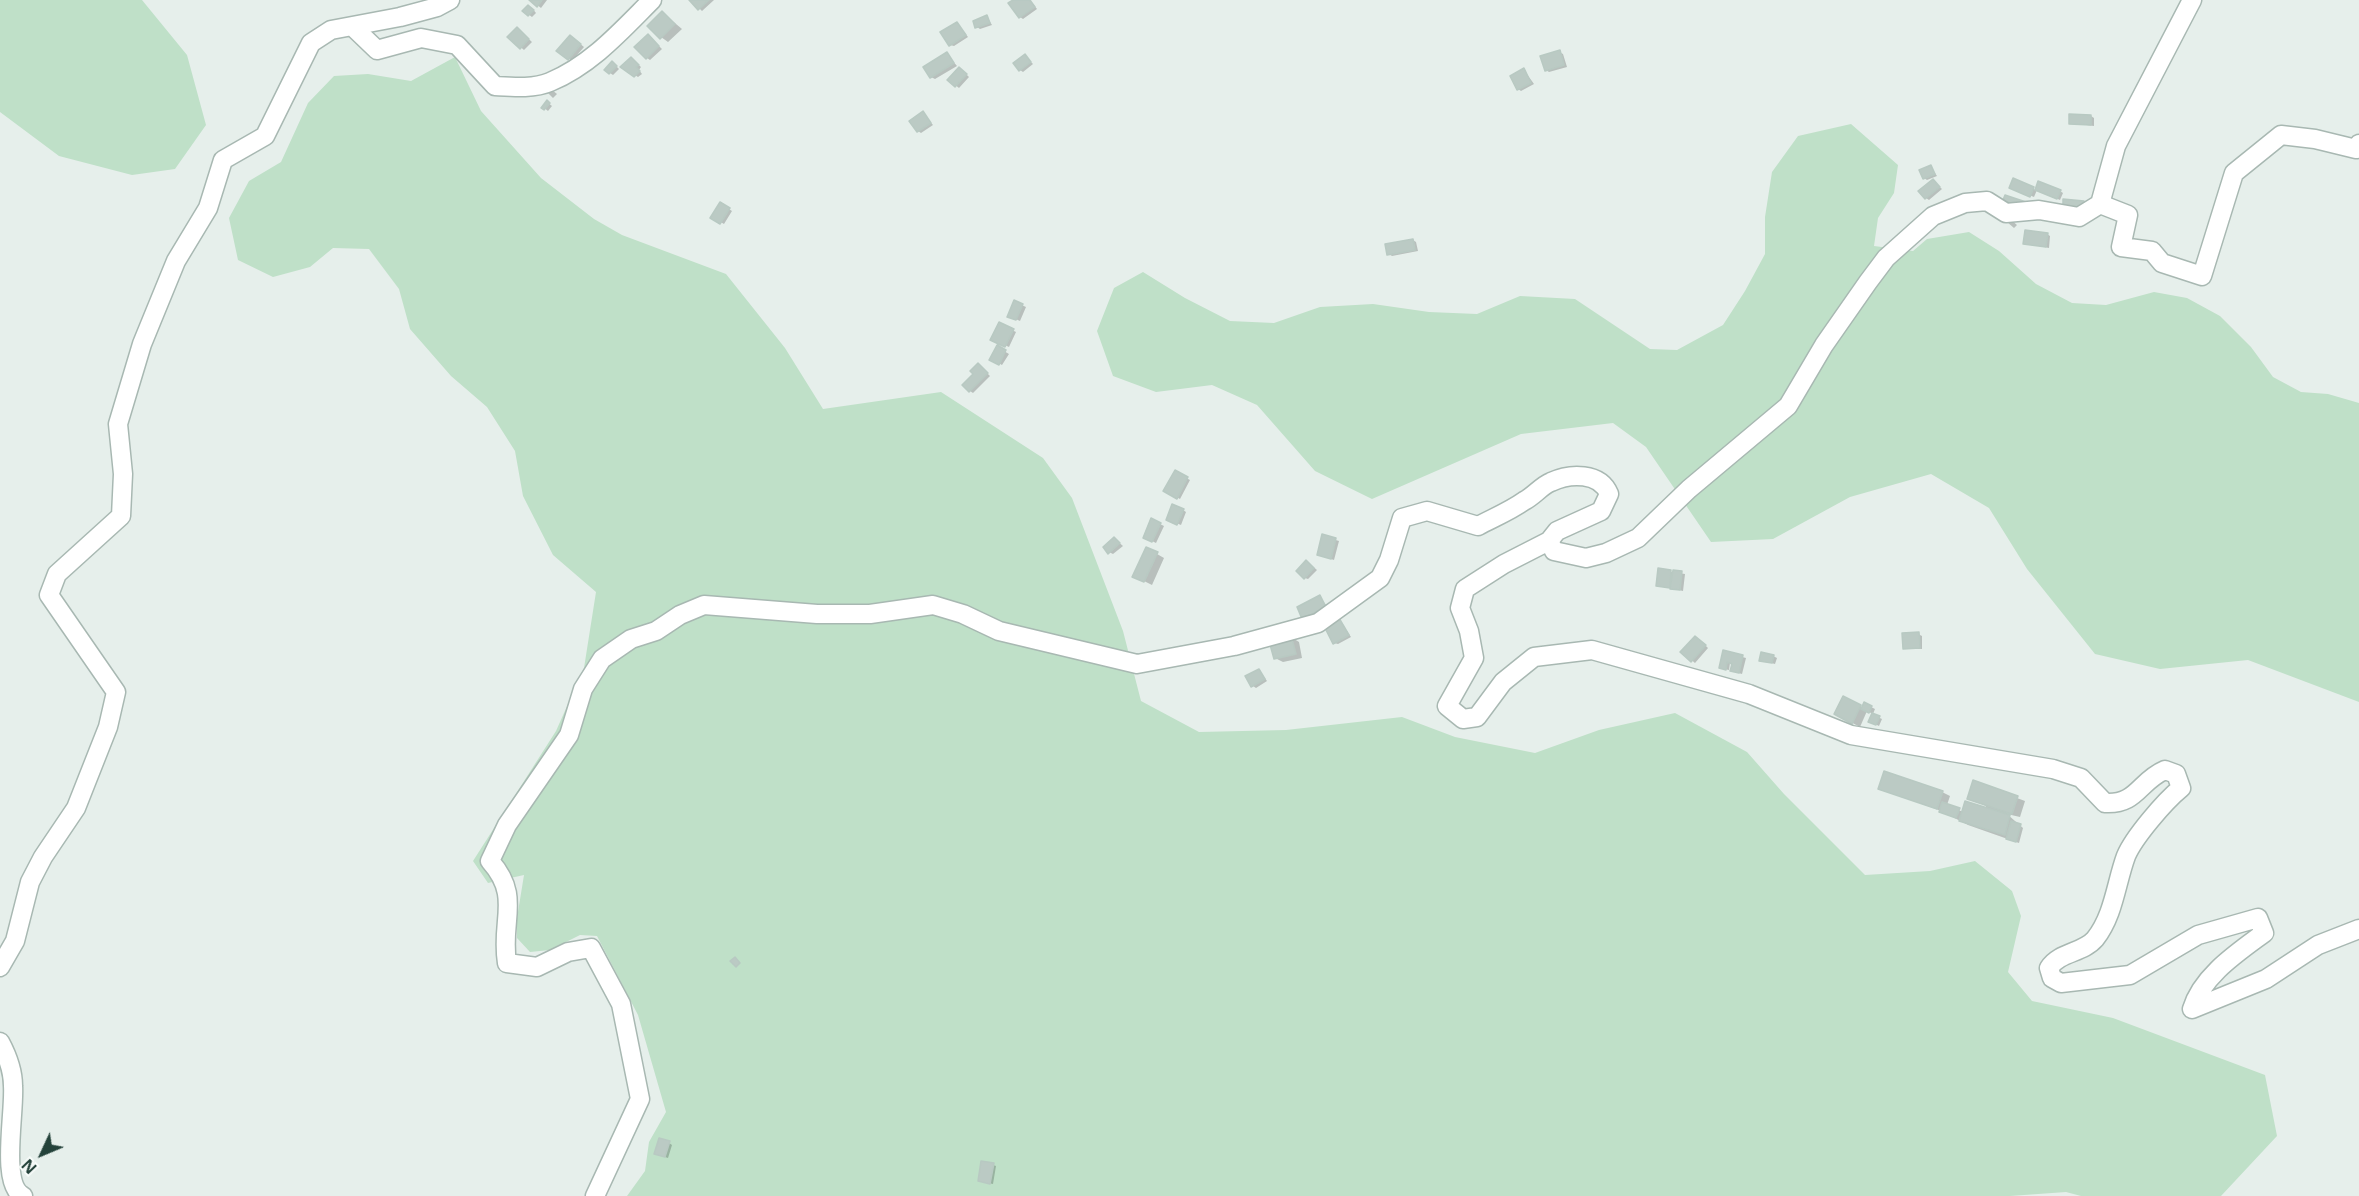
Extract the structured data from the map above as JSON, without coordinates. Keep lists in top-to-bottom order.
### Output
{
  "north": "bottom left"
}
